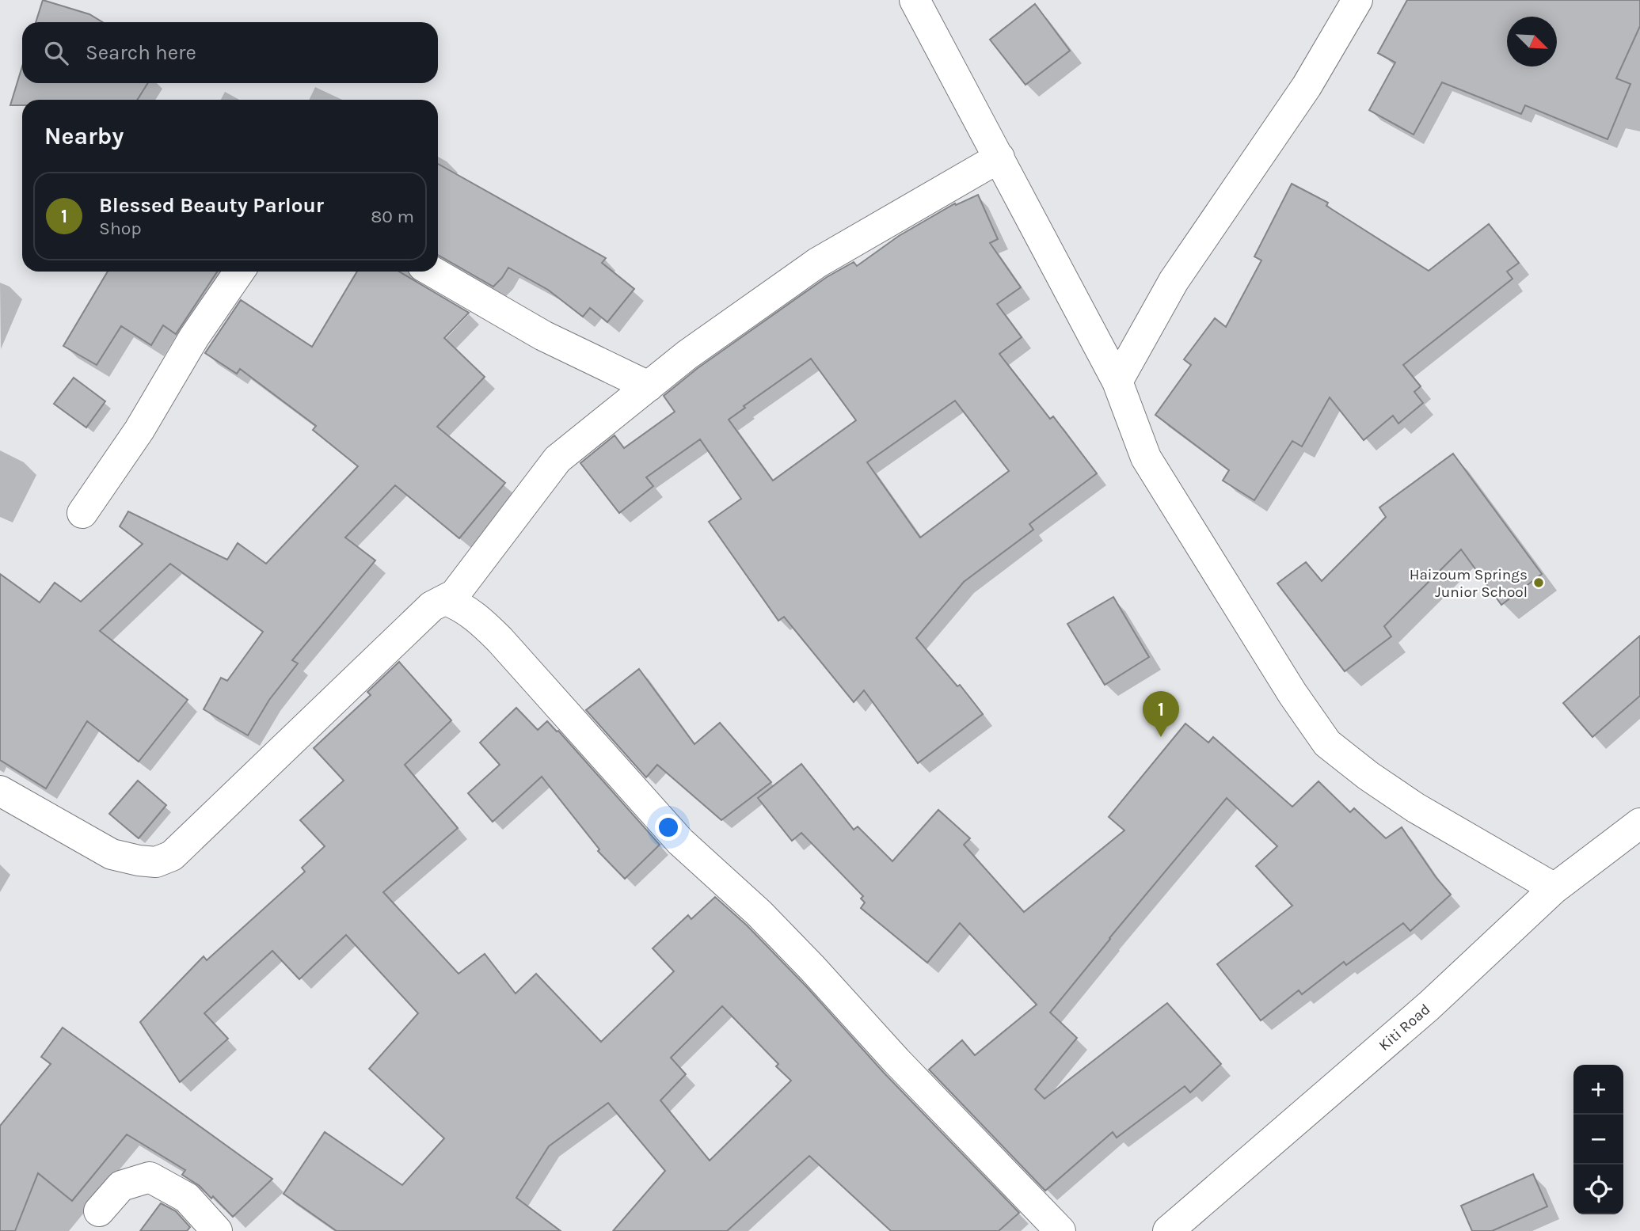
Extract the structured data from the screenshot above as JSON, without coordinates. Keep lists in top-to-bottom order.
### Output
{
  "streets": {
    "street": ["Kiti Road"]
  },
  "places": ["Haizoum Springs Junior School"],
  "north": "bottom right",
  "page": {
    "search": "Search here",
    "heading": "Nearby",
    "list": [
      {
        "mark": "1",
        "name": "Blessed Beauty Parlour",
        "note": "Shop",
        "value": "80 m"
      }
    ],
    "pins": "1",
    "map_buttons": ["+", "−"]
  }
}
